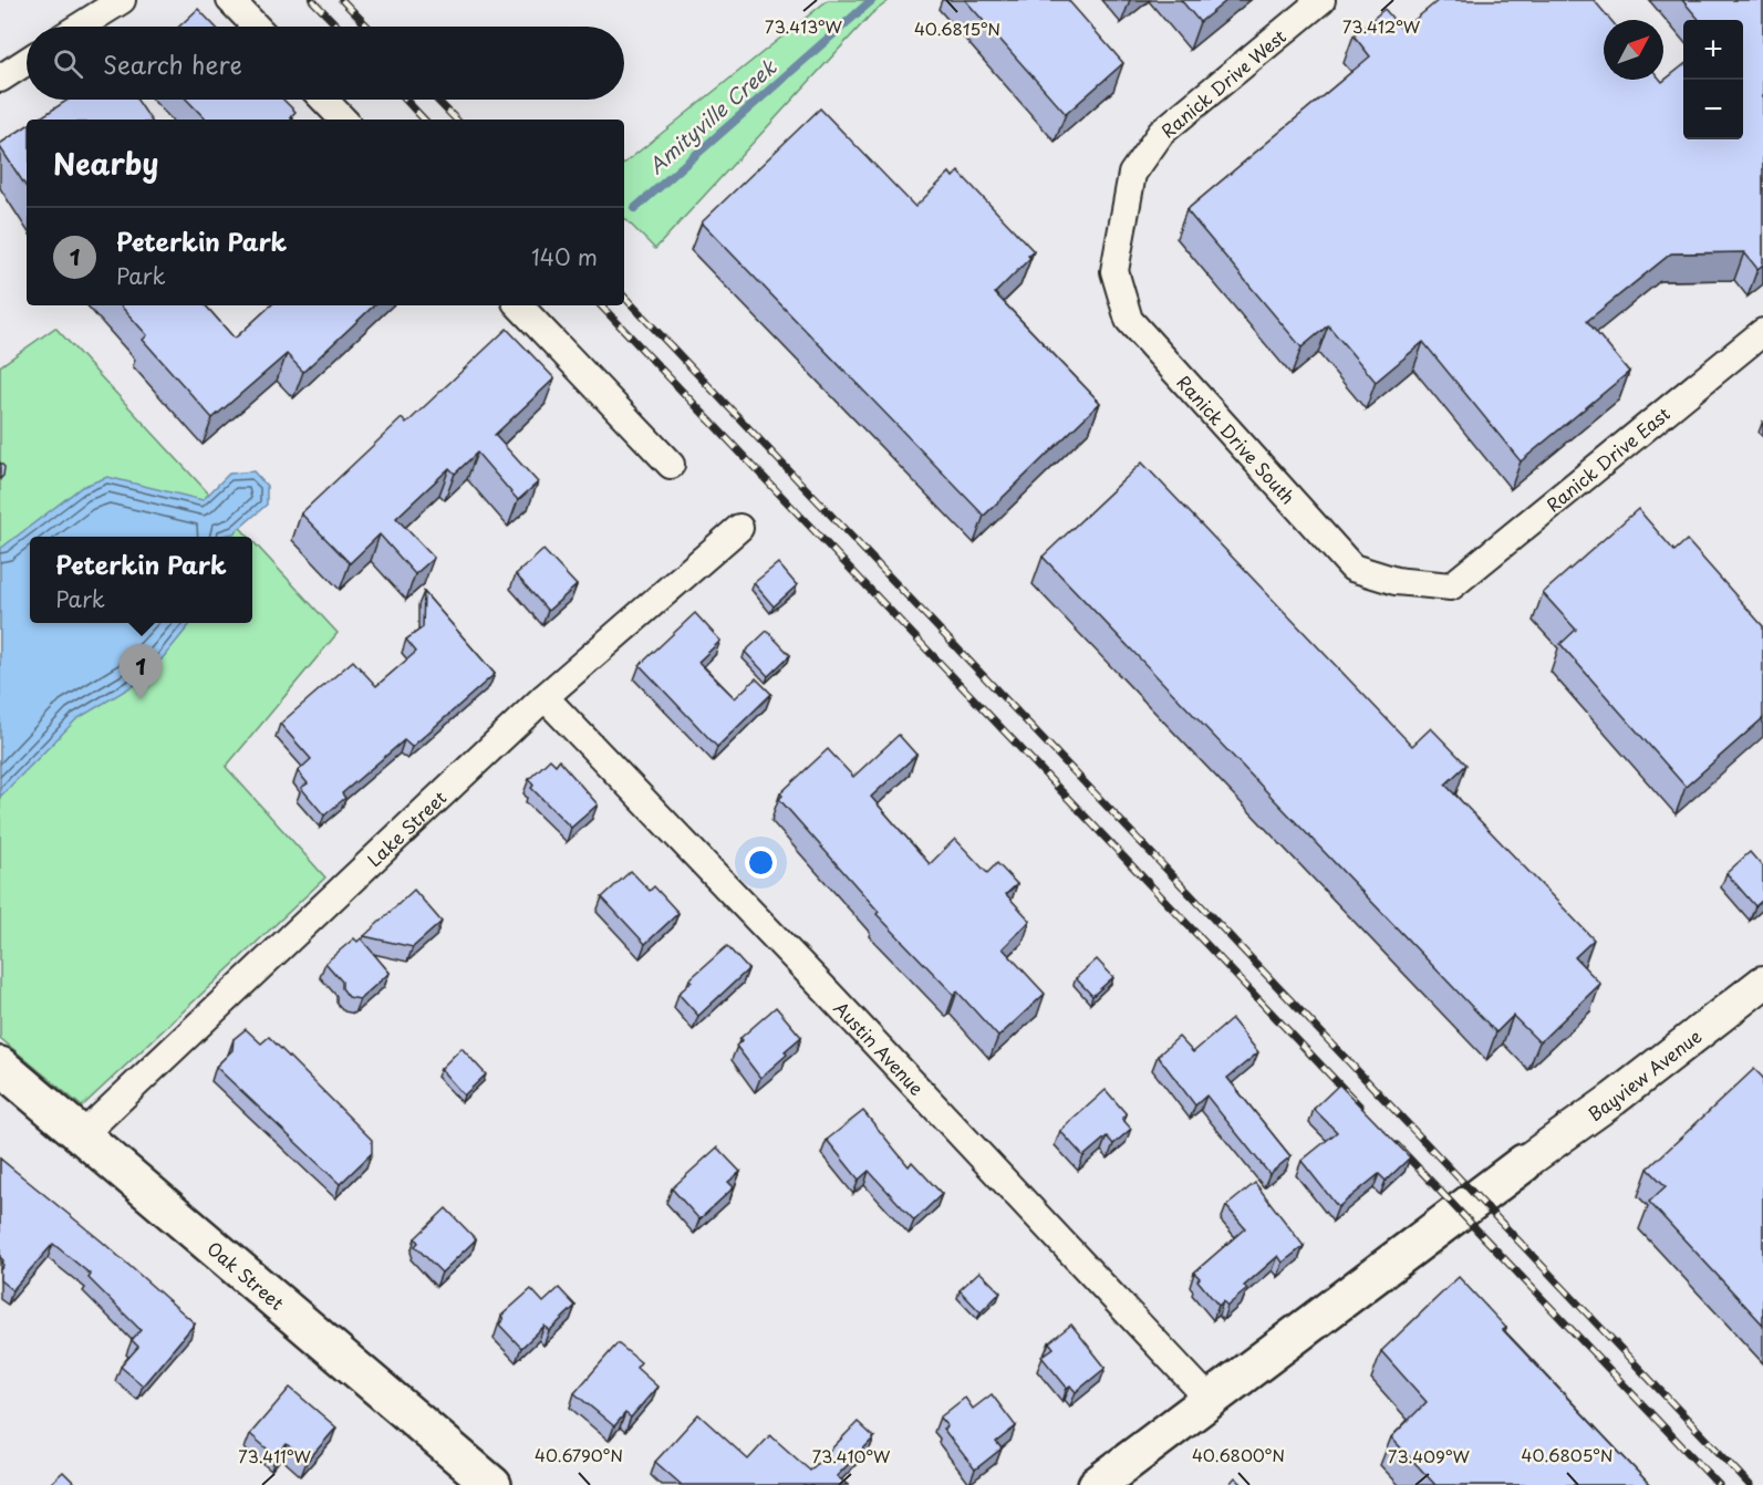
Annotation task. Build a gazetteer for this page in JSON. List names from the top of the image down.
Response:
{
  "streets": {
    "main road": ["Oak Street"],
    "street": [
      "Ranick Drive West",
      "Ranick Drive South",
      "Ranick Drive East",
      "Lake Street",
      "Austin Avenue",
      "Bayview Avenue"
    ]
  },
  "crossings": [
    ["Ranick Drive West", "Ranick Drive South"],
    ["Ranick Drive South", "Ranick Drive East"],
    ["Lake Street", "Austin Avenue"],
    ["Lake Street", "Oak Street"]
  ],
  "water": ["Amityville Creek"],
  "north": "top right",
  "page": {
    "map_buttons": ["+", "−"],
    "search": "Search here",
    "heading": "Nearby",
    "list": [
      {
        "mark": "1",
        "name": "Peterkin Park",
        "note": "Park",
        "value": "140 m"
      }
    ],
    "popup": ["Peterkin Park", "Park"],
    "pins": "1"
  },
  "coordinates": [
    "73.413°W",
    "73.412°W",
    "40.6815°N",
    "40.6790°N",
    "40.6800°N",
    "40.6805°N",
    "73.411°W",
    "73.410°W",
    "73.409°W"
  ]
}
